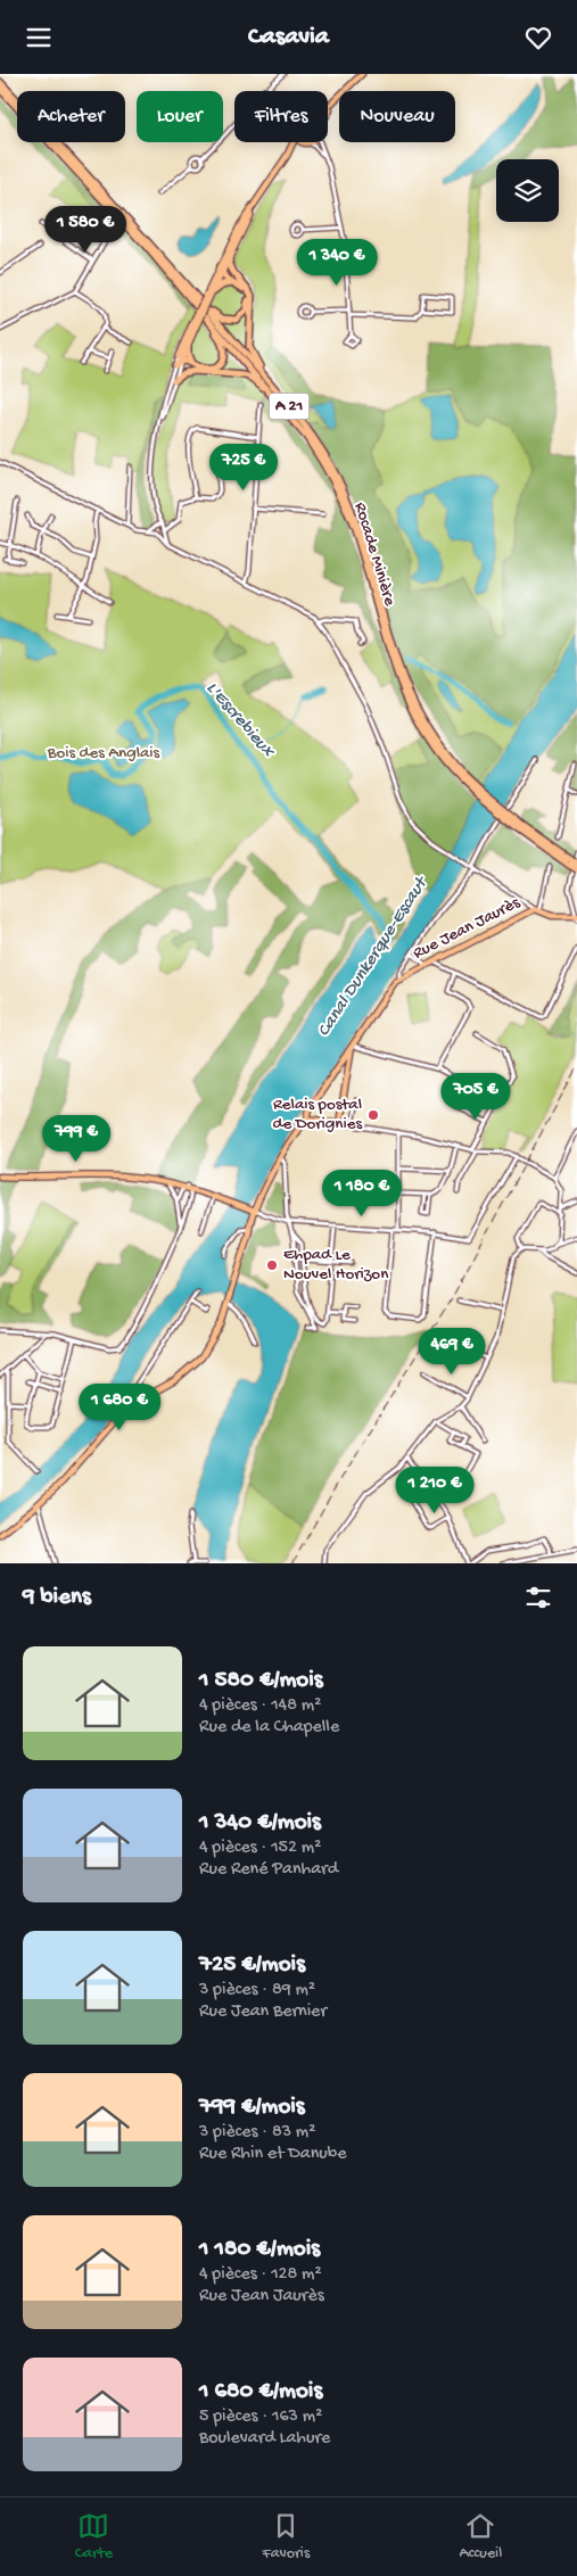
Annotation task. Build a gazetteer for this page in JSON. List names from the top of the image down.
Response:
{
  "streets": {
    "highway": ["A 21", "Rocade Minière"],
    "main road": ["Rue Jean Jaurès"]
  },
  "crossings": [
    ["A 21", "Rocade Minière"]
  ],
  "water": ["L'Escrebieux", "Canal Dunkerque-Escaut"],
  "parks": ["Bois des Anglais"],
  "places": ["Relais postal de Dorignies", "Ehpad Le Nouvel Horizon"],
  "page": {
    "header": "Casavia",
    "chip": [
      "Acheter",
      "Louer",
      "Filtres",
      "Nouveau"
    ],
    "price": [
      "1 580 €",
      "1 340 €",
      "725 €",
      "705 €",
      "799 €",
      "1 180 €",
      "469 €",
      "1 680 €",
      "1 210 €"
    ],
    "heading": "9 biens",
    "list": [
      {
        "name": "1 580 €/mois",
        "note": "4 pièces · 148 m² · Rue de la Chapelle"
      },
      {
        "name": "1 340 €/mois",
        "note": "4 pièces · 152 m² · Rue René Panhard"
      },
      {
        "name": "725 €/mois",
        "note": "3 pièces · 89 m² · Rue Jean Bernier"
      },
      {
        "name": "799 €/mois",
        "note": "3 pièces · 83 m² · Rue Rhin et Danube"
      },
      {
        "name": "1 180 €/mois",
        "note": "4 pièces · 128 m² · Rue Jean Jaurès"
      },
      {
        "name": "1 680 €/mois",
        "note": "5 pièces · 163 m² · Boulevard Lahure"
      }
    ],
    "tabs": ["Carte", "Favoris", "Accueil"]
  }
}
